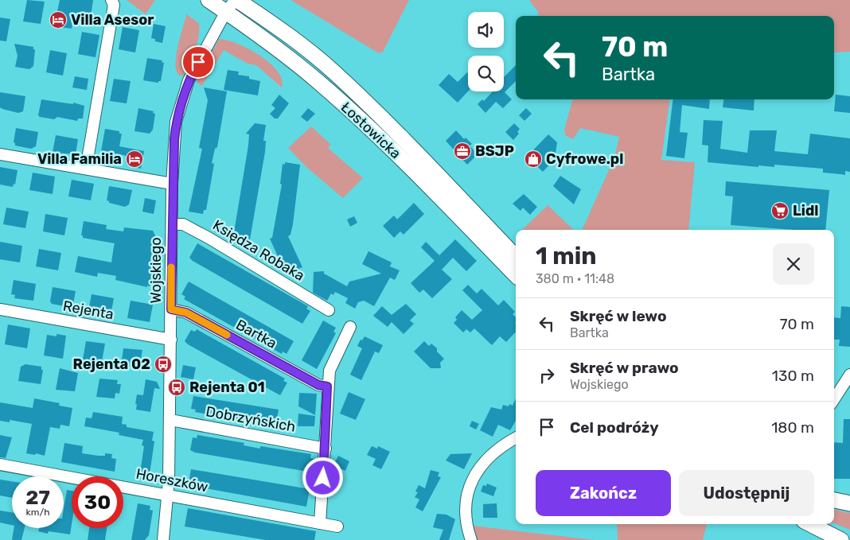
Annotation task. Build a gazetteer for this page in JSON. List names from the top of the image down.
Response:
{
  "streets": {
    "main road": ["Łostowicka"],
    "street": [
      "Księdza Robaka",
      "Wojskiego",
      "Rejenta",
      "Bartka",
      "Dobrzyńskich",
      "Horeszków"
    ]
  },
  "crossings": [
    ["Łostowicka", "Wojskiego"],
    ["Księdza Robaka", "Wojskiego"],
    ["Wojskiego", "Rejenta"],
    ["Wojskiego", "Bartka"],
    ["Wojskiego", "Dobrzyńskich"],
    ["Wojskiego", "Horeszków"]
  ],
  "places": {
    "hotel": ["Villa Asesor", "Villa Familia"],
    "office": ["BSJP"],
    "shop": ["Cyfrowe.pl"],
    "supermarket": ["Lidl"],
    "bus stop": ["Rejenta 02", "Rejenta 01"]
  },
  "page": {
    "turn": ["70 m", "Bartka"],
    "heading": ["1 min", "380 m · 11:48"],
    "list": [
      {
        "name": "Skręć w lewo",
        "note": "Bartka",
        "value": "70 m"
      },
      {
        "name": "Skręć w prawo",
        "note": "Wojskiego",
        "value": "130 m"
      },
      {
        "name": "Cel podróży",
        "value": "180 m"
      }
    ],
    "buttons": ["Zakończ", "Udostępnij"],
    "speed": "27 km/h",
    "limit": "30"
  }
}
